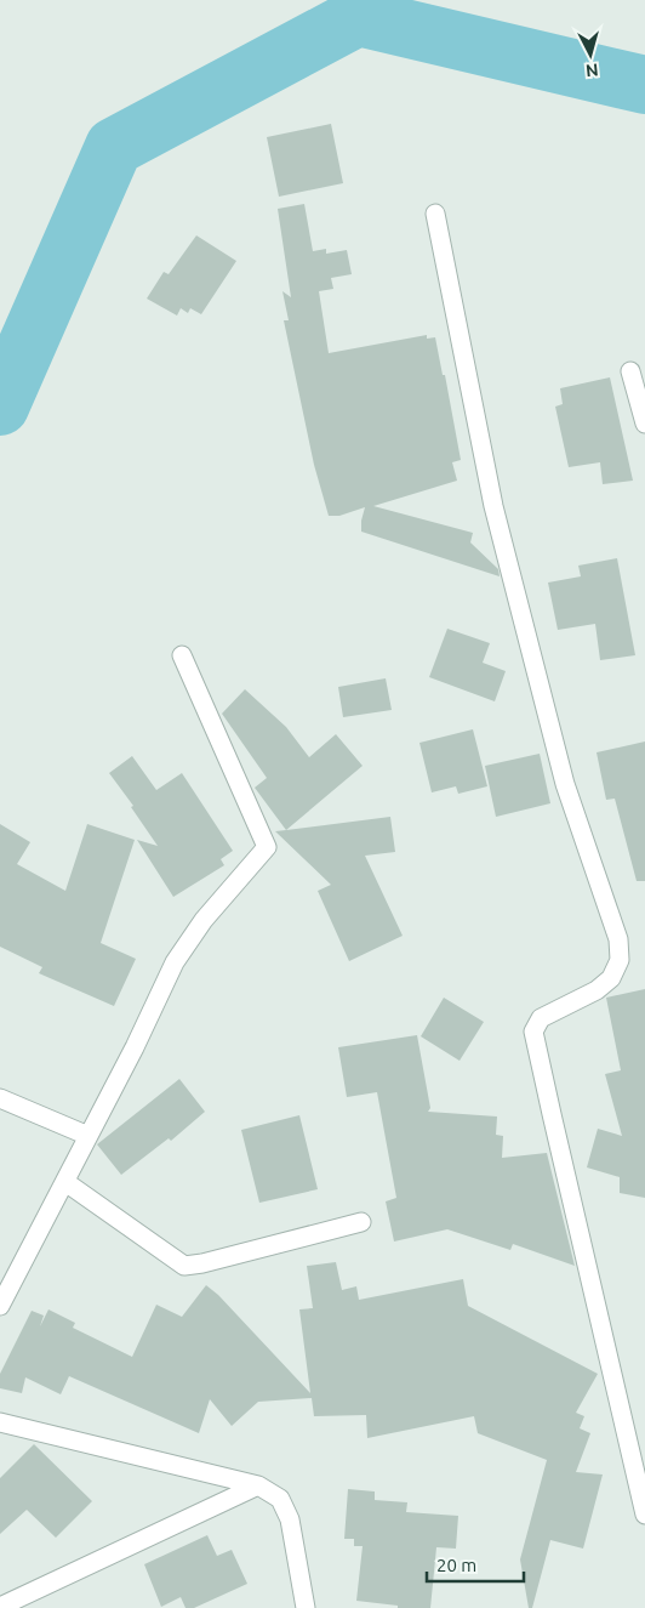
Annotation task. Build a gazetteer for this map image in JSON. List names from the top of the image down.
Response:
{
  "scale_bar": "20 m",
  "north": "bottom"
}
